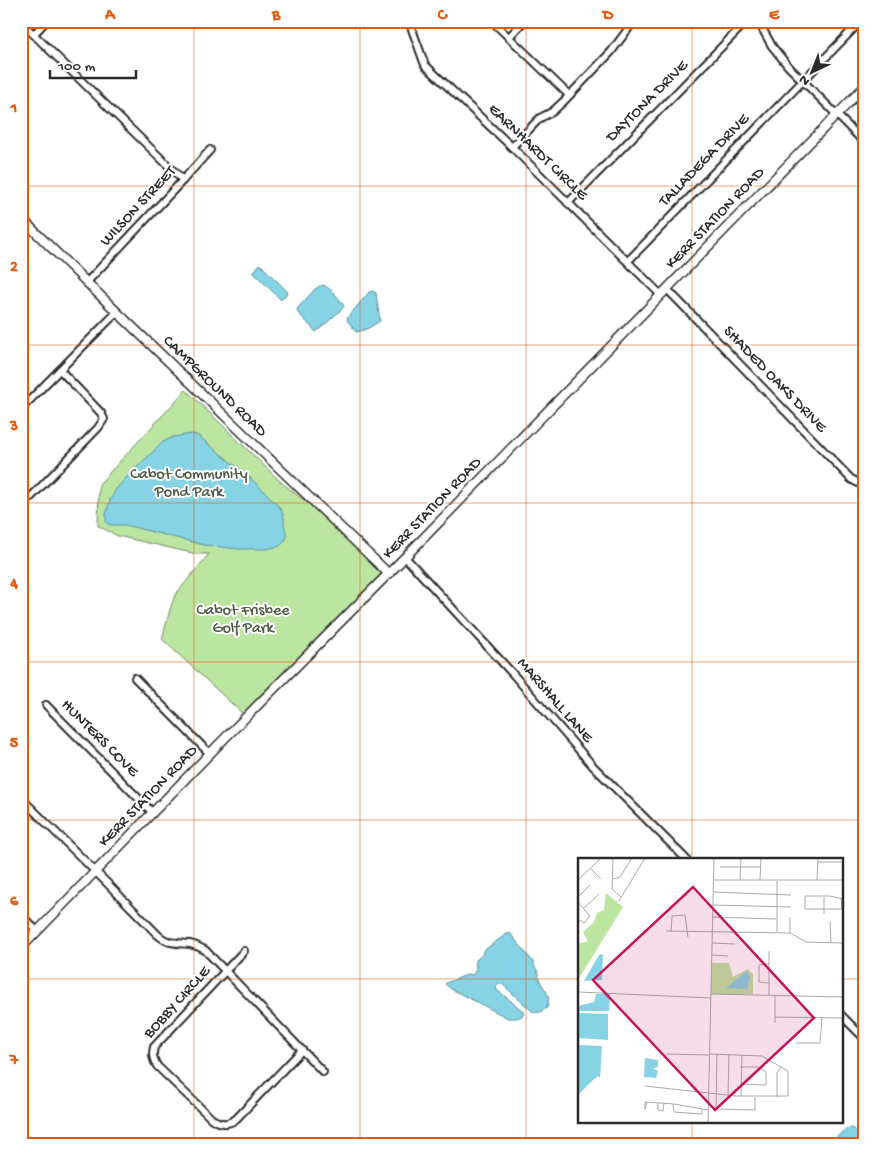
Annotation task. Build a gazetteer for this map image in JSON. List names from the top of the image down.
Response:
{
  "streets": {
    "street": [
      "DAYTONA DRIVE",
      "EARNHARDT CIRCLE",
      "TALLADEGA DRIVE",
      "WILSON STREET",
      "KERR STATION ROAD",
      "SHADED OAKS DRIVE",
      "CAMPGROUND ROAD",
      "MARSHALL LANE",
      "HUNTERS COVE",
      "BOBBY CIRCLE"
    ]
  },
  "crossings": [
    ["DAYTONA DRIVE", "EARNHARDT CIRCLE"],
    ["EARNHARDT CIRCLE", "TALLADEGA DRIVE"],
    ["EARNHARDT CIRCLE", "KERR STATION ROAD"],
    ["WILSON STREET", "CAMPGROUND ROAD"],
    ["KERR STATION ROAD", "SHADED OAKS DRIVE"],
    ["KERR STATION ROAD", "CAMPGROUND ROAD"],
    ["KERR STATION ROAD", "MARSHALL LANE"],
    ["KERR STATION ROAD", "HUNTERS COVE"]
  ],
  "parks": ["Cabot Community Pond Park", "Cabot Frisbee Golf Park"],
  "scale_bar": "100 m",
  "north": "bottom left",
  "grid": {
    "columns": [
      "A",
      "B",
      "C",
      "D",
      "E"
    ],
    "rows": [
      "1",
      "2",
      "3",
      "4",
      "5",
      "6",
      "7"
    ]
  }
}
